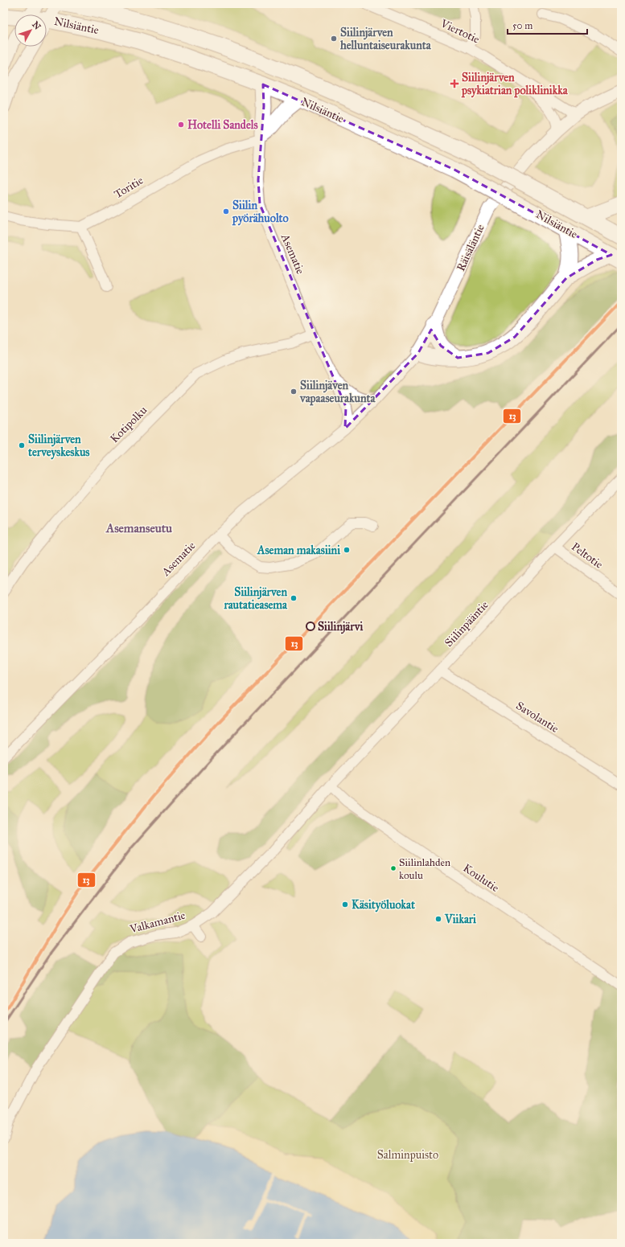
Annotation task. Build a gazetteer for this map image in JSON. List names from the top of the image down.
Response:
{
  "streets": {
    "main road": ["Nilsiäntie"],
    "street": [
      "Viertotie",
      "Toritie",
      "Räisäläntie",
      "Asematie",
      "Kotipolku",
      "Peltotie",
      "Siilinpääntie",
      "Savolantie",
      "Koulutie",
      "Valkamantie"
    ]
  },
  "crossings": [
    ["Viertotie", "Räisäläntie"],
    ["Toritie", "Asematie"],
    ["Räisäläntie", "Asematie"],
    ["Asematie", "Kotipolku"],
    ["Peltotie", "Siilinpääntie"],
    ["Siilinpääntie", "Savolantie"],
    ["Siilinpääntie", "Koulutie"],
    ["Siilinpääntie", "Valkamantie"],
    ["Koulutie", "Valkamantie"]
  ],
  "districts": ["Asemanseutu"],
  "parks": ["Salminpuisto"],
  "places": {
    "other": [
      "Siilinjärven helluntaiseurakunta",
      "Hotelli Sandels",
      "Siilin pyörähuolto",
      "Siilinjäven vapaaseurakunta",
      "Siilinjärven terveyskeskus",
      "Aseman makasiini",
      "Siilinjärven rautatieasema",
      "Siilinjärvi",
      "Siilinlahden koulu",
      "Käsityöluokat",
      "Viikari"
    ],
    "health": ["Siilinjärven psykiatrian poliklinikka"]
  },
  "lines": ["transit line 13"],
  "scale_bar": "50 m",
  "north": "top right"
}
